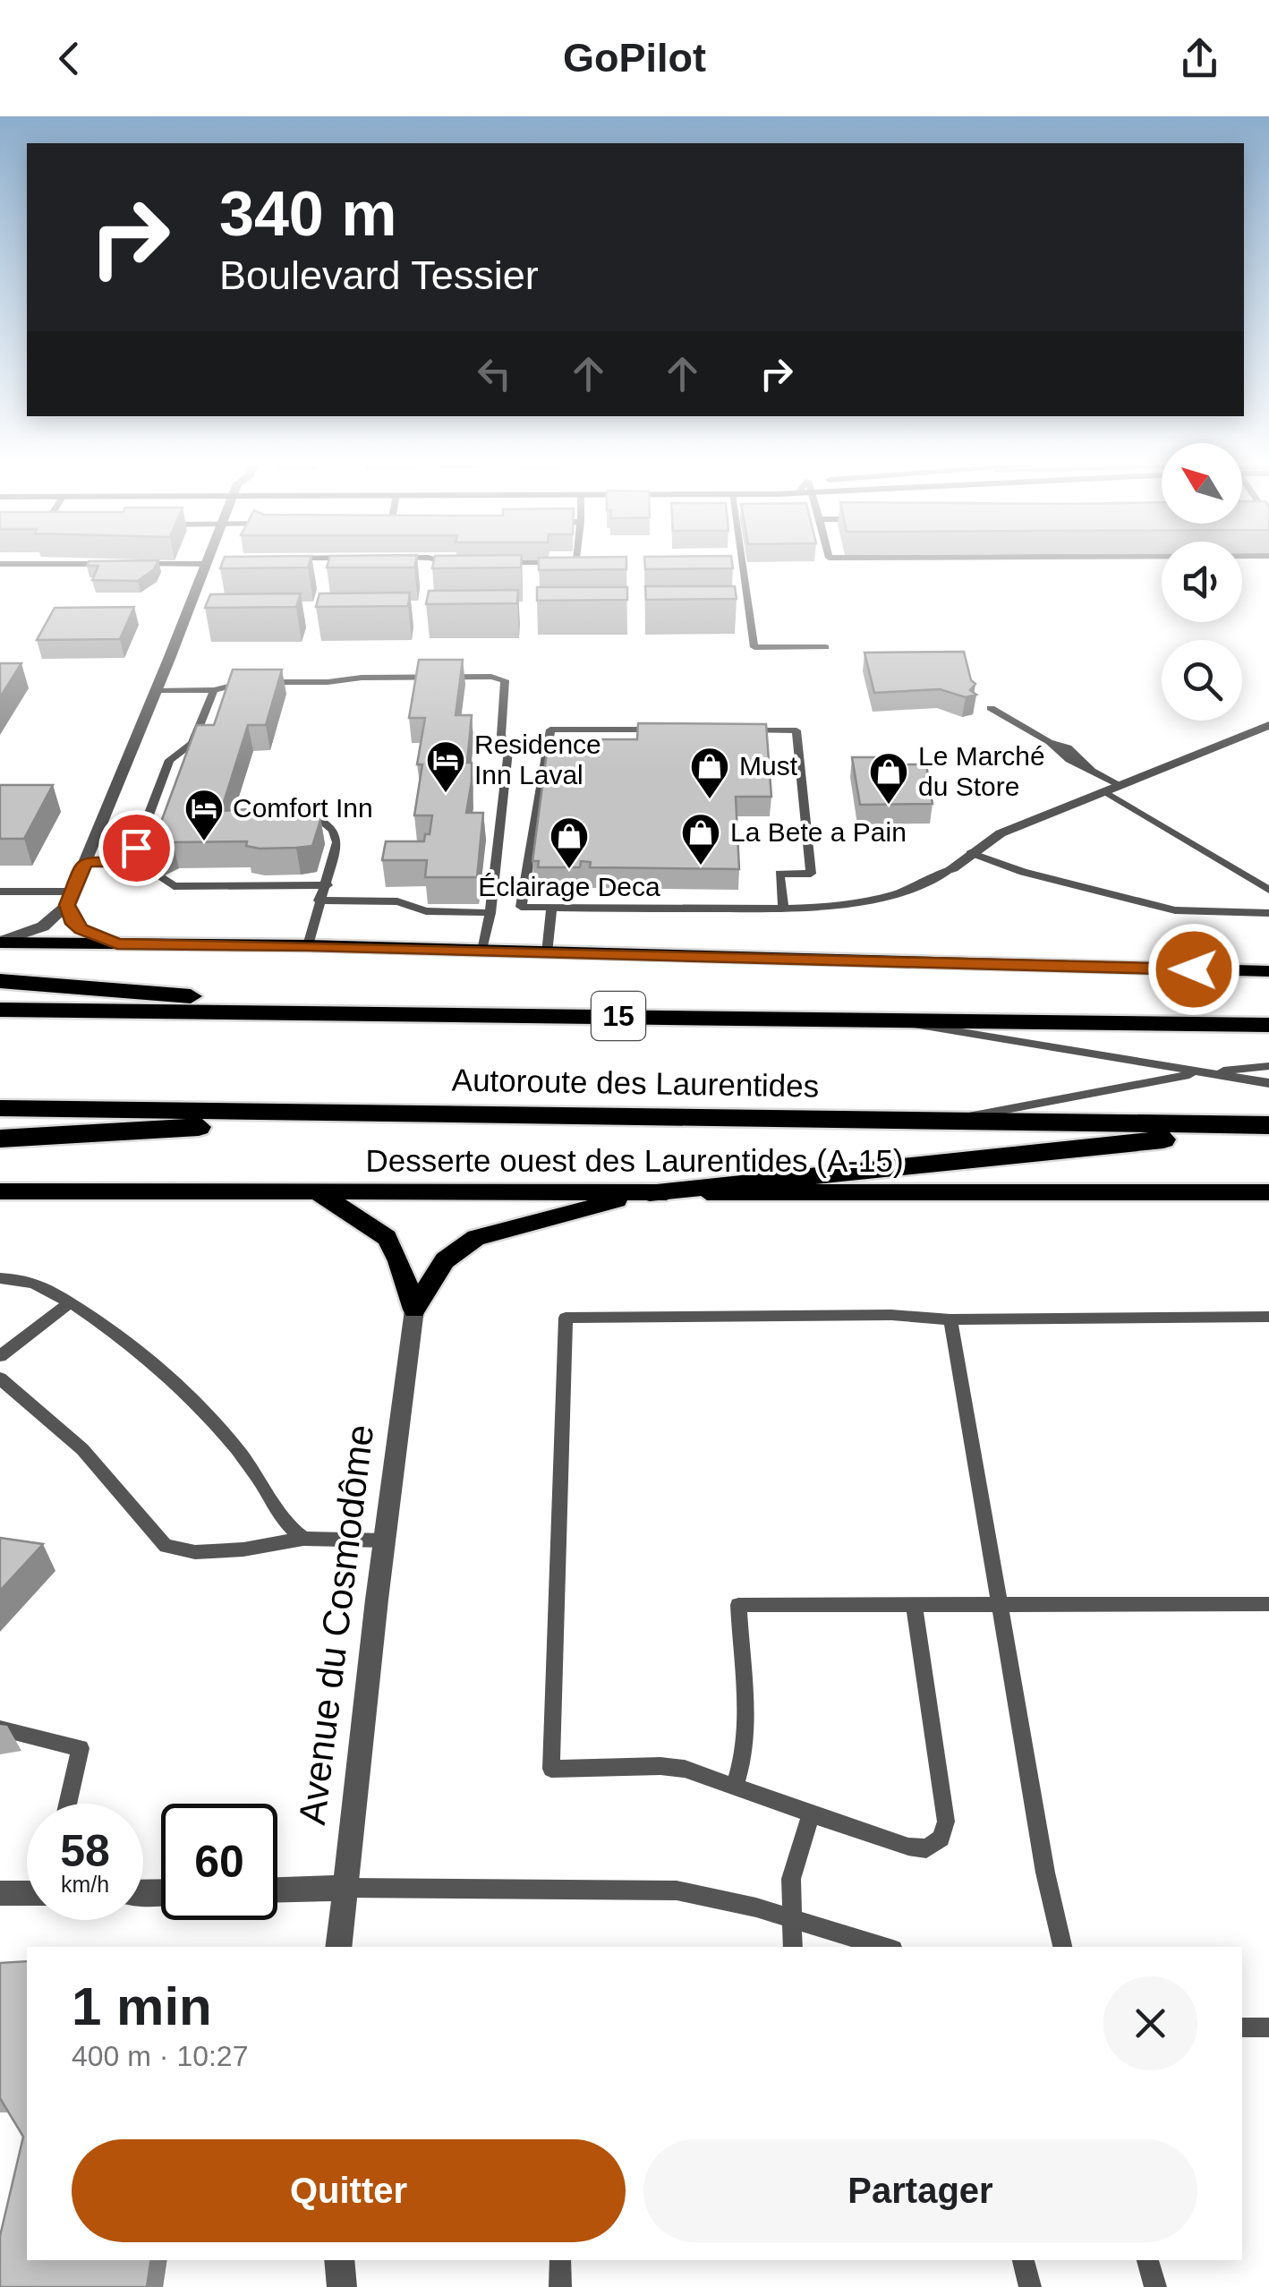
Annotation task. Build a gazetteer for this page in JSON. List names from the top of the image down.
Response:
{
  "streets": {
    "highway": ["15", "Autoroute des Laurentides"],
    "main road": ["Desserte ouest des Laurentides (A-15)"],
    "street": ["Avenue du Cosmodôme"]
  },
  "places": {
    "hotel": ["Residence Inn Laval", "Comfort Inn"],
    "shop": [
      "Must",
      "Le Marché du Store",
      "La Bete a Pain",
      "Éclairage Deca"
    ]
  },
  "north": "top left",
  "page": {
    "header": "GoPilot",
    "turn": ["340 m", "Boulevard Tessier"],
    "speed": "58 km/h",
    "limit": "60",
    "heading": ["1 min", "400 m · 10:27"],
    "buttons": ["Quitter", "Partager"]
  }
}
